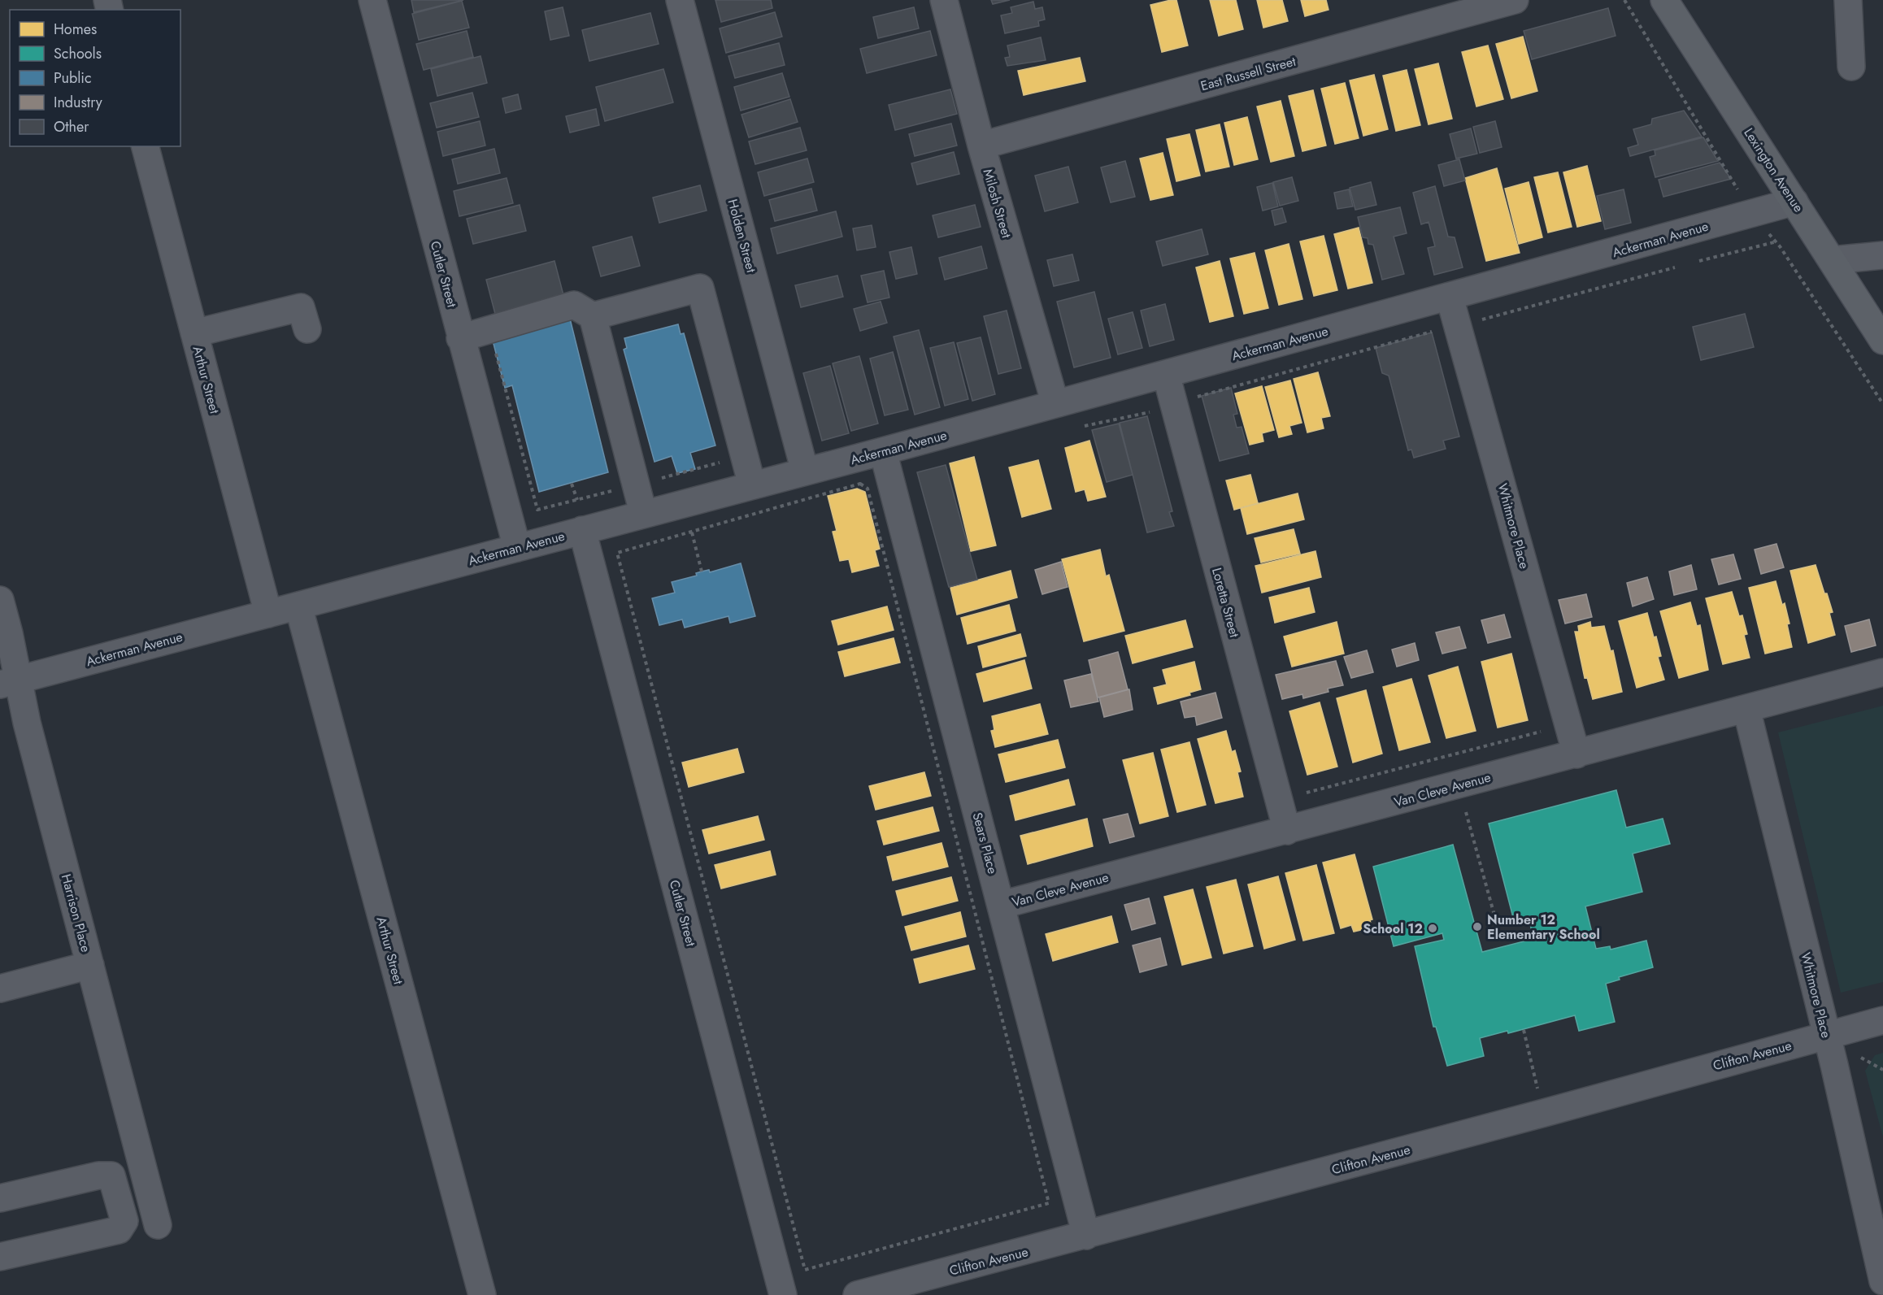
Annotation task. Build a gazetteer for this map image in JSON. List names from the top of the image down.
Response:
{
  "streets": {
    "main road": ["Lexington Avenue"],
    "street": [
      "East Russell Street",
      "Milosh Street",
      "Holden Street",
      "Ackerman Avenue",
      "Cutler Street",
      "Arthur Street",
      "Whitmore Place",
      "Loretta Street",
      "Van Cleve Avenue",
      "Sears Place",
      "Harrison Place",
      "Clifton Avenue"
    ]
  },
  "crossings": [
    ["East Russell Street", "Milosh Street"],
    ["Lexington Avenue", "Ackerman Avenue"],
    ["Milosh Street", "Ackerman Avenue"],
    ["Holden Street", "Ackerman Avenue"],
    ["Ackerman Avenue", "Cutler Street"],
    ["Ackerman Avenue", "Arthur Street"],
    ["Ackerman Avenue", "Whitmore Place"],
    ["Ackerman Avenue", "Loretta Street"],
    ["Ackerman Avenue", "Sears Place"],
    ["Ackerman Avenue", "Harrison Place"],
    ["Whitmore Place", "Van Cleve Avenue"],
    ["Whitmore Place", "Clifton Avenue"],
    ["Loretta Street", "Van Cleve Avenue"],
    ["Van Cleve Avenue", "Sears Place"],
    ["Sears Place", "Clifton Avenue"]
  ],
  "places": ["Number 12 Elementary School", "School 12"],
  "legend": [
    "Homes",
    "Schools",
    "Public",
    "Industry",
    "Other"
  ]
}
